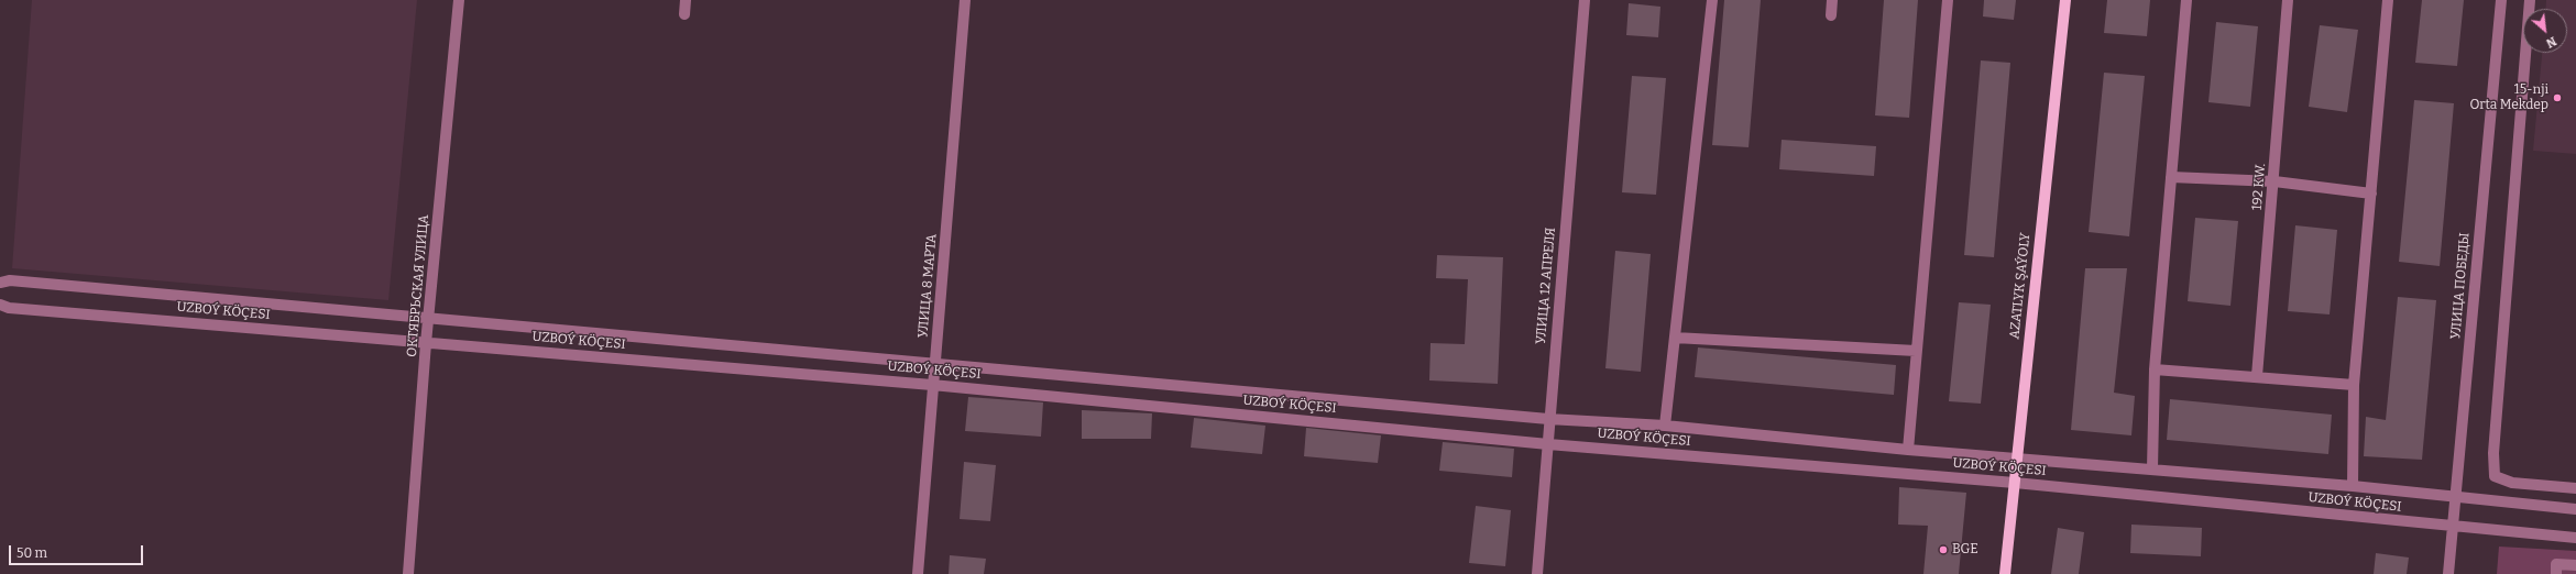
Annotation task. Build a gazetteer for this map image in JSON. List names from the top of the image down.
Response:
{
  "streets": {
    "main road": ["AZATLYK ŞAÝOLY"],
    "street": [
      "192 KW.",
      "ОКТЯБРЬСКАЯ УЛИЦА",
      "УЛИЦА 8 МАРТА",
      "УЛИЦА 12 АПРЕЛЯ",
      "УЛИЦА ПОБЕДЫ",
      "UZBOÝ KÖÇESI"
    ]
  },
  "crossings": [
    ["ОКТЯБРЬСКАЯ УЛИЦА", "UZBOÝ KÖÇESI"],
    ["УЛИЦА 8 МАРТА", "UZBOÝ KÖÇESI"],
    ["УЛИЦА 12 АПРЕЛЯ", "UZBOÝ KÖÇESI"],
    ["AZATLYK ŞAÝOLY", "UZBOÝ KÖÇESI"],
    ["УЛИЦА ПОБЕДЫ", "UZBOÝ KÖÇESI"]
  ],
  "places": ["15-nji Orta Mekdep", "BGE"],
  "scale_bar": "50 m",
  "north": "bottom right"
}
